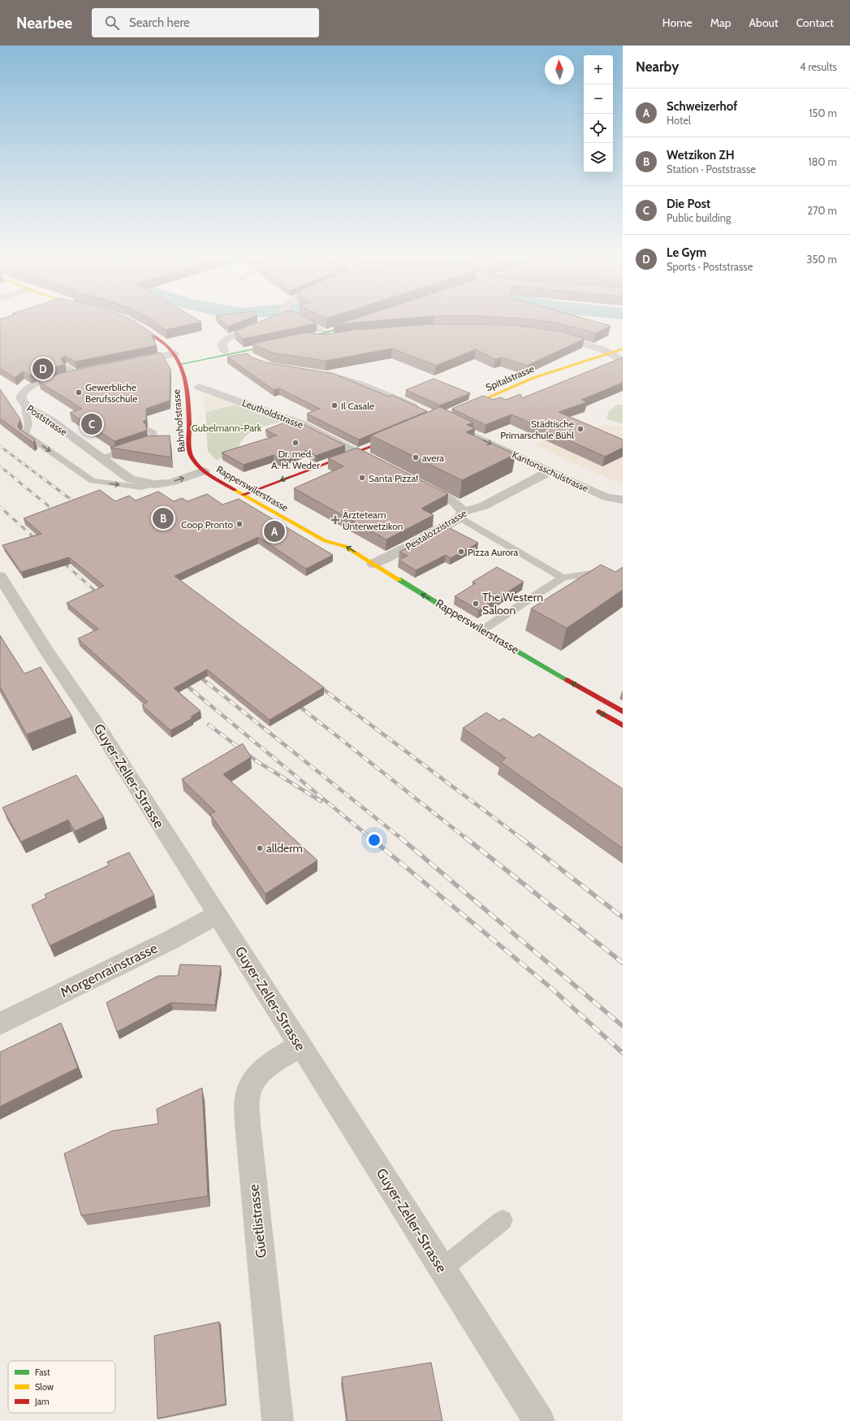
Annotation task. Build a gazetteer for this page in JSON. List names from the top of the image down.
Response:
{
  "streets": {
    "main road": ["Spitalstrasse", "Bahnhofstrasse", "Rapperswilerstrasse"],
    "street": [
      "Leutholdstrasse",
      "Poststrasse",
      "Kantonsschulstrasse",
      "Pestalozzistrasse",
      "Guyer-Zeller-Strasse",
      "Morgenrainstrasse",
      "Güetlistrasse"
    ]
  },
  "crossings": [
    ["Poststrasse", "Bahnhofstrasse"],
    ["Poststrasse", "Rapperswilerstrasse"],
    ["Bahnhofstrasse", "Rapperswilerstrasse"],
    ["Kantonsschulstrasse", "Pestalozzistrasse"],
    ["Rapperswilerstrasse", "Pestalozzistrasse"],
    ["Guyer-Zeller-Strasse", "Morgenrainstrasse"],
    ["Guyer-Zeller-Strasse", "Güetlistrasse"]
  ],
  "one_way": ["Rapperswilerstrasse"],
  "parks": ["Gubelmann-Park"],
  "places": {
    "other": [
      "Gewerbliche Berufsschule",
      "Il Casale",
      "Städtische Primarschule Bühl",
      "Dr. med. A. H. Weder",
      "avera",
      "Santa Pizza!",
      "Coop Pronto",
      "Pizza Aurora",
      "The Western Saloon",
      "allderm"
    ],
    "health": ["Ärzteteam Unterwetzikon"]
  },
  "legend": ["Fast", "Slow", "Jam"],
  "north": "top",
  "page": {
    "header": "Nearbee",
    "search": "Search here",
    "nav": [
      "Home",
      "Map",
      "About",
      "Contact"
    ],
    "heading": ["Nearby", "4 results"],
    "map_buttons": ["+", "−"],
    "list": [
      {
        "mark": "A",
        "name": "Schweizerhof",
        "note": "Hotel",
        "value": "150 m"
      },
      {
        "mark": "B",
        "name": "Wetzikon ZH",
        "note": "Station · Poststrasse",
        "value": "180 m"
      },
      {
        "mark": "C",
        "name": "Die Post",
        "note": "Public building",
        "value": "270 m"
      },
      {
        "mark": "D",
        "name": "Le Gym",
        "note": "Sports · Poststrasse",
        "value": "350 m"
      }
    ],
    "pins": [
      "D",
      "C",
      "B",
      "A"
    ]
  }
}
